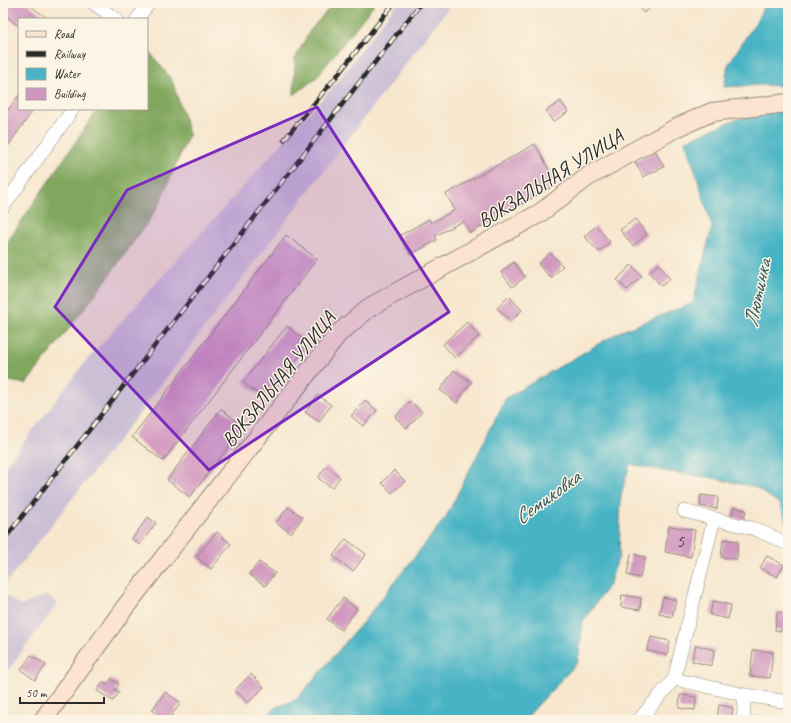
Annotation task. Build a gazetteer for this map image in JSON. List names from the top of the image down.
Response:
{
  "streets": {
    "main road": ["ВОКЗАЛЬНАЯ УЛИЦА"]
  },
  "water": ["Лютинка", "Семиковка"],
  "house_numbers": ["5"],
  "legend": [
    "Road",
    "Railway",
    "Water",
    "Building"
  ],
  "scale_bar": "50 m"
}
